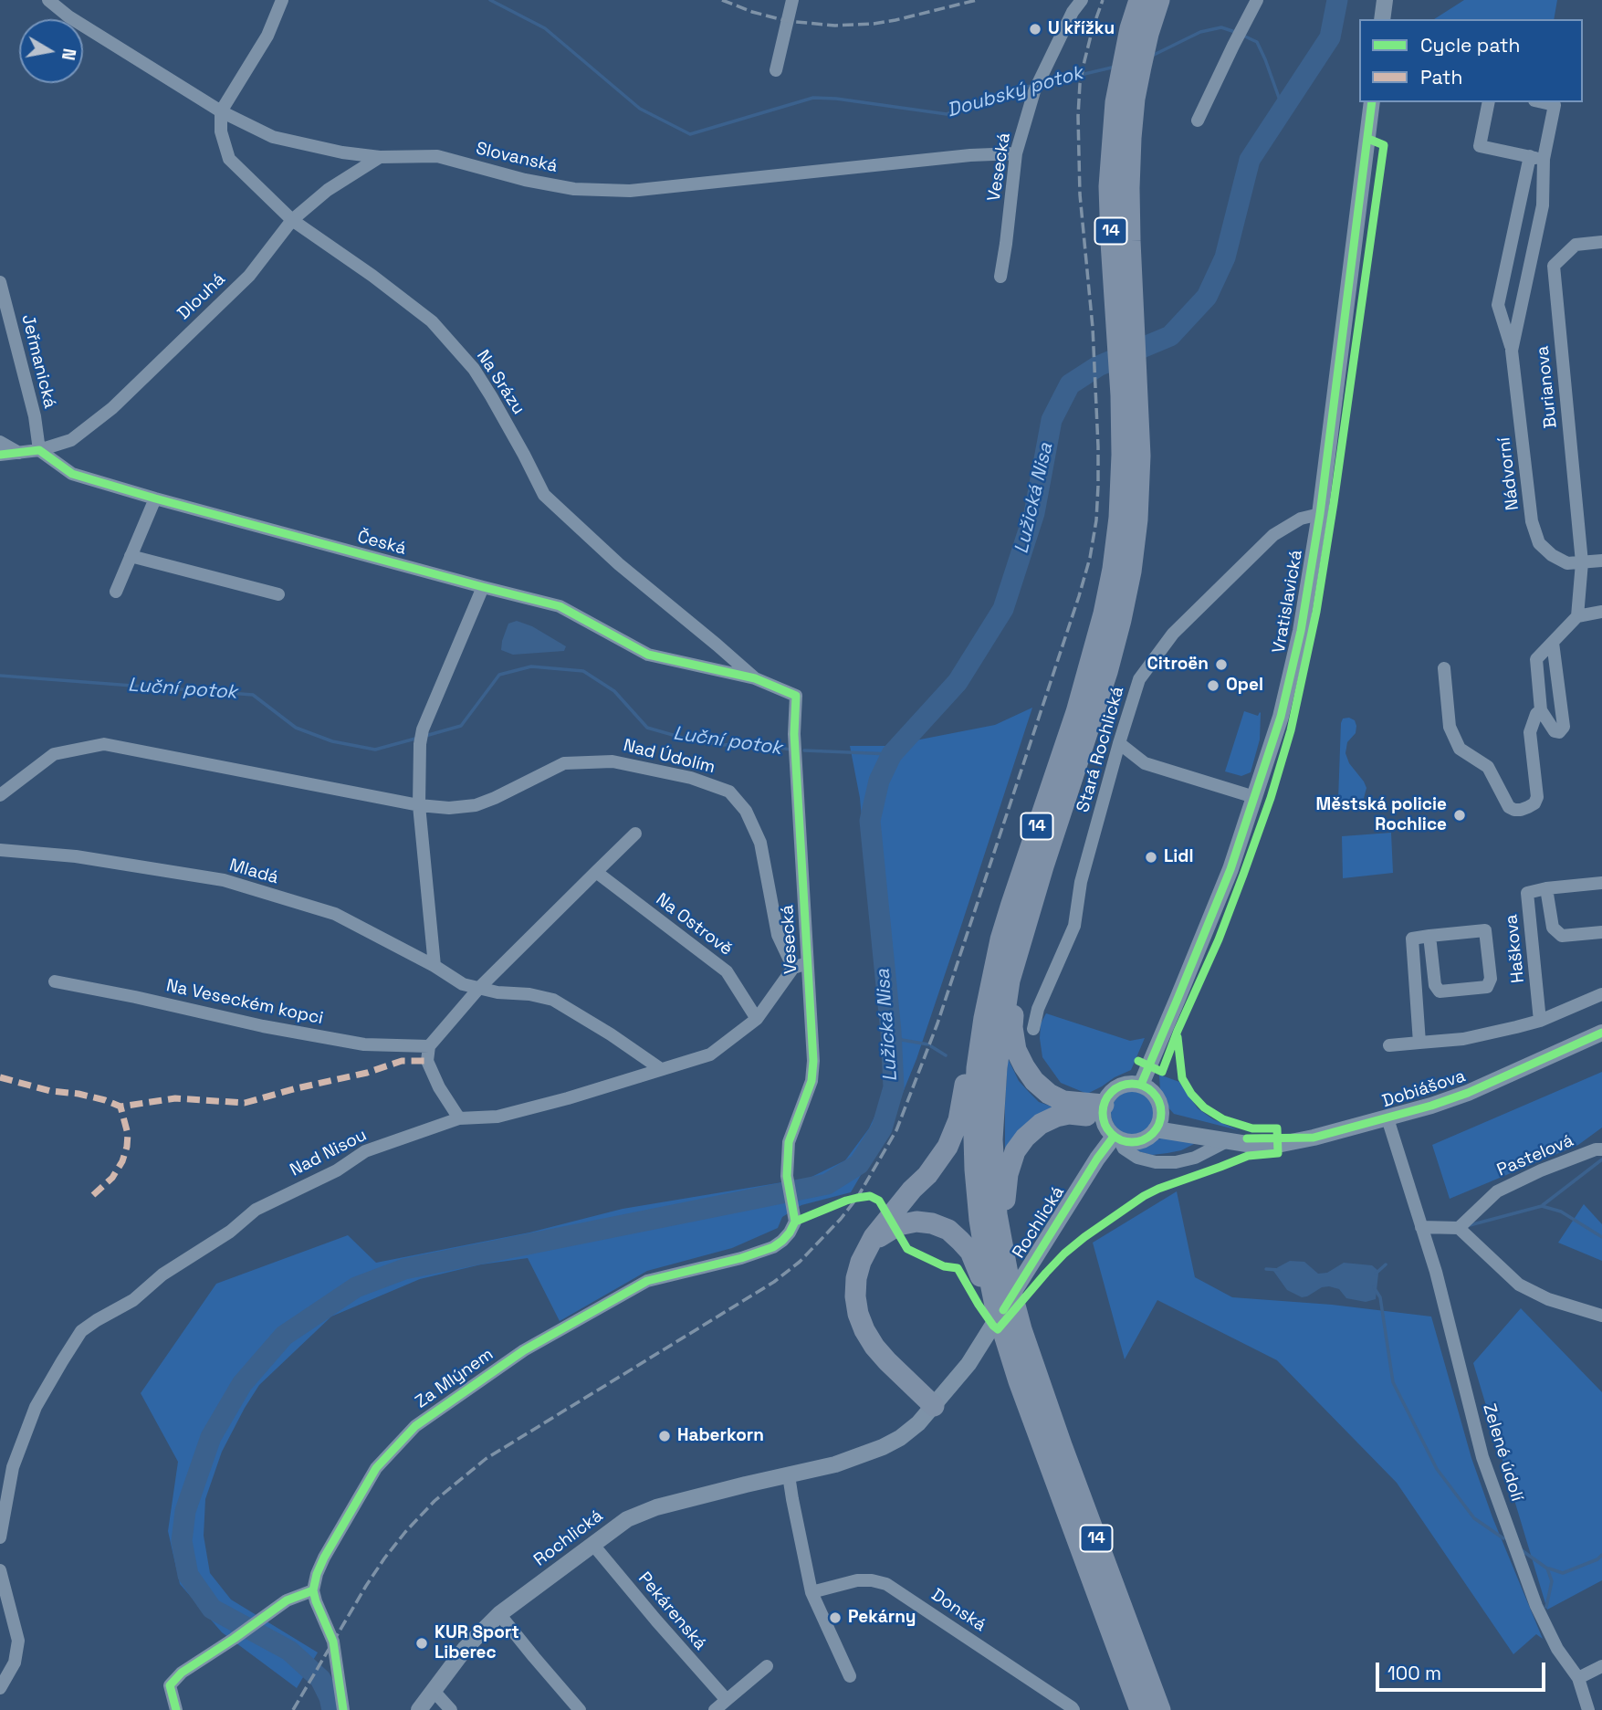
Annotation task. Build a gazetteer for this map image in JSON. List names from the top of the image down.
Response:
{
  "streets": {
    "highway": ["14"],
    "street": [
      "Slovanská",
      "Vesecká",
      "Dlouhá",
      "Jeřmanická",
      "Na Srázu",
      "Burianova",
      "Nádvorní",
      "Česká",
      "Vratislavická",
      "Stará Rochlická",
      "Nad Údolím",
      "Mladá",
      "Na Ostrově",
      "Haškova",
      "Na Veseckém kopci",
      "Dobiášova",
      "Nad Nisou",
      "Pastelová",
      "Rochlická",
      "Za Mlýnem",
      "Zelené údolí",
      "Donská",
      "Pekárenská"
    ]
  },
  "crossings": [
    ["Slovanská", "Vesecká"],
    ["Slovanská", "Dlouhá"],
    ["Slovanská", "Na Srázu"],
    ["Vesecká", "Na Srázu"],
    ["Vesecká", "Česká"],
    ["Vesecká", "Za Mlýnem"],
    ["Dlouhá", "Jeřmanická"],
    ["Dlouhá", "Na Srázu"],
    ["Dlouhá", "Česká"],
    ["Jeřmanická", "Česká"],
    ["Na Srázu", "Česká"],
    ["Burianova", "Nádvorní"],
    ["Vratislavická", "Stará Rochlická"],
    ["Vratislavická", "Dobiášova"],
    ["Vratislavická", "Rochlická"],
    ["Nad Údolím", "Nad Nisou"],
    ["Na Ostrově", "Nad Nisou"],
    ["Dobiášova", "Rochlická"],
    ["Dobiášova", "Zelené údolí"],
    ["Rochlická", "Pekárenská"]
  ],
  "water": ["Doubský potok", "Lužická Nisa", "Luční potok"],
  "places": [
    "U křížku",
    "Citroën",
    "Opel",
    "Městská policie Rochlice",
    "Lidl",
    "Haberkorn",
    "Pekárny",
    "KUR Sport Liberec"
  ],
  "legend": ["Cycle path", "Path"],
  "scale_bar": "100 m",
  "north": "right"
}
